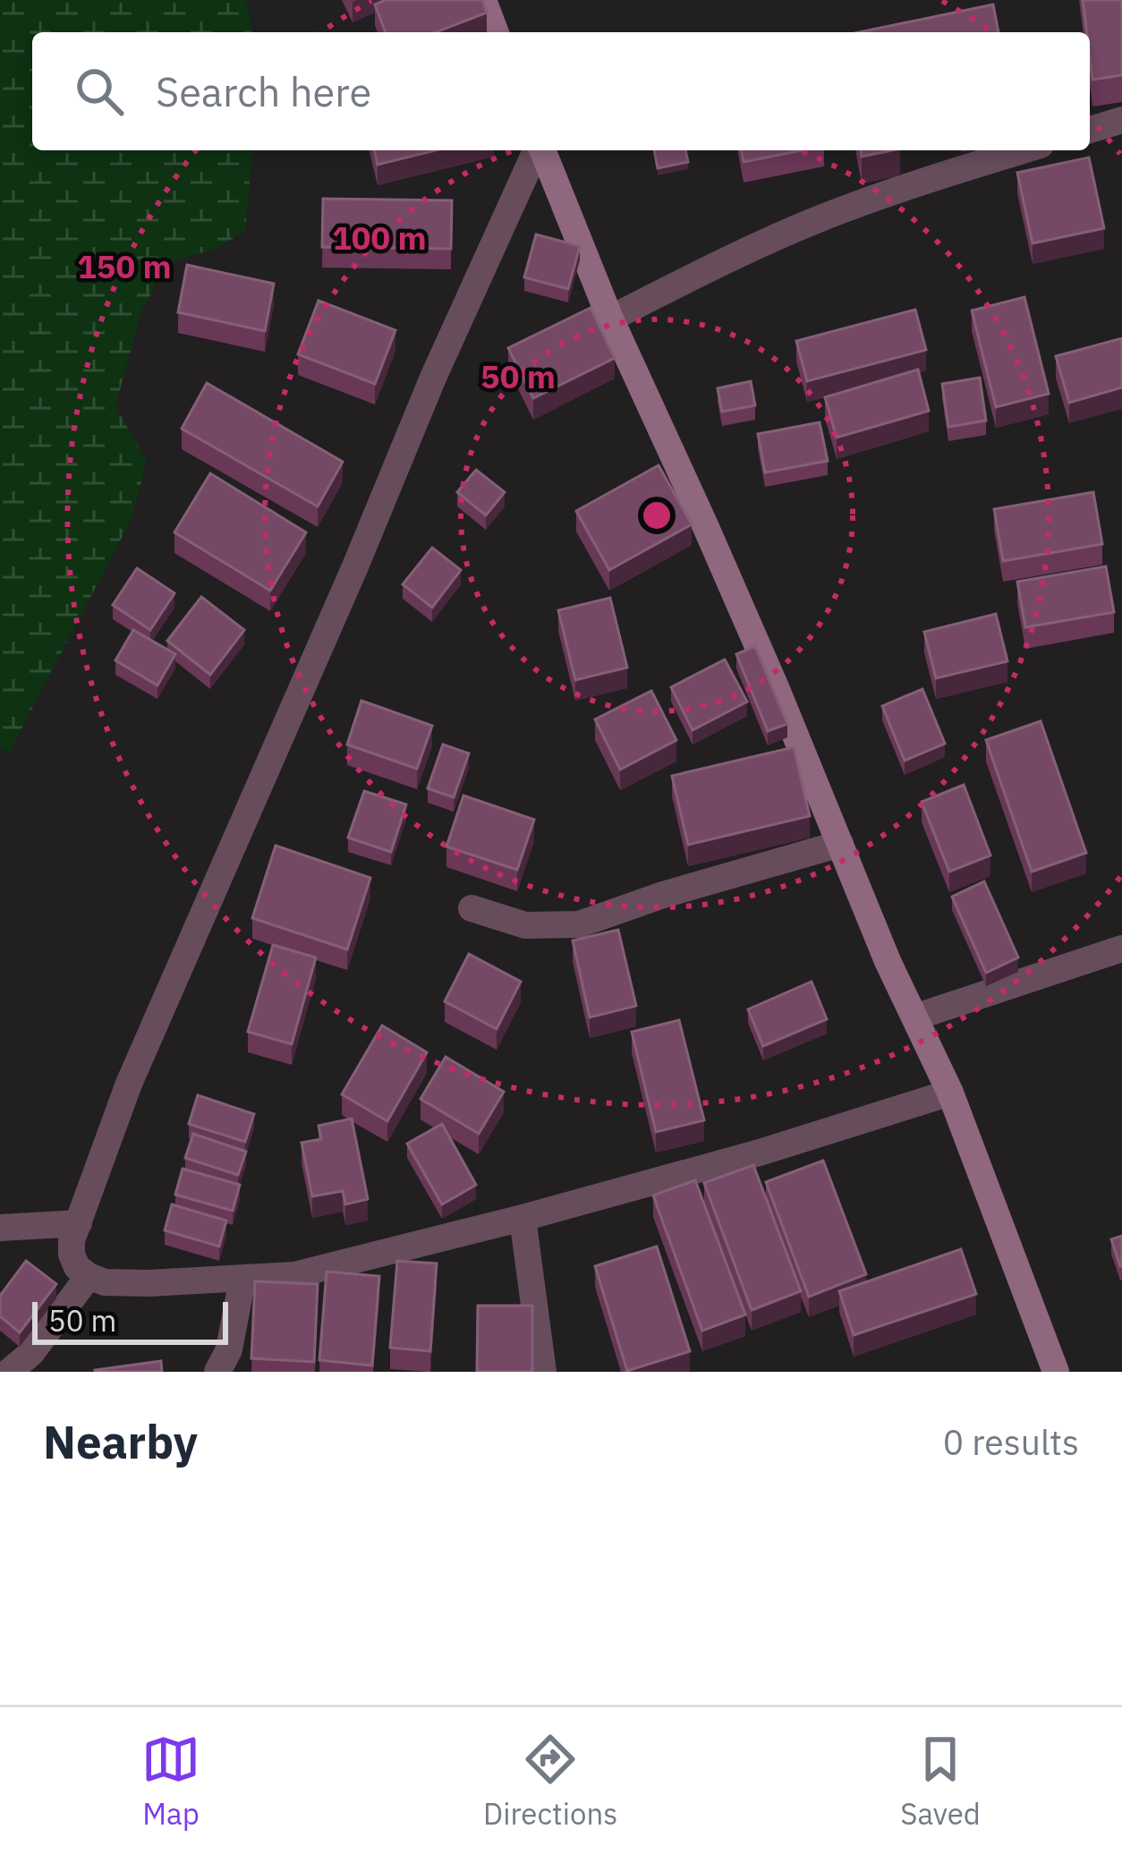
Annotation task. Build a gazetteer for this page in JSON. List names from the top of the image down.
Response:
{
  "scale_bar": "50 m",
  "page": {
    "search": "Search here",
    "scale": "50 m",
    "heading": ["Nearby", "0 results"],
    "nav": ["Map", "Directions", "Saved"]
  },
  "rings": ["100 m", "150 m", "50 m"]
}
